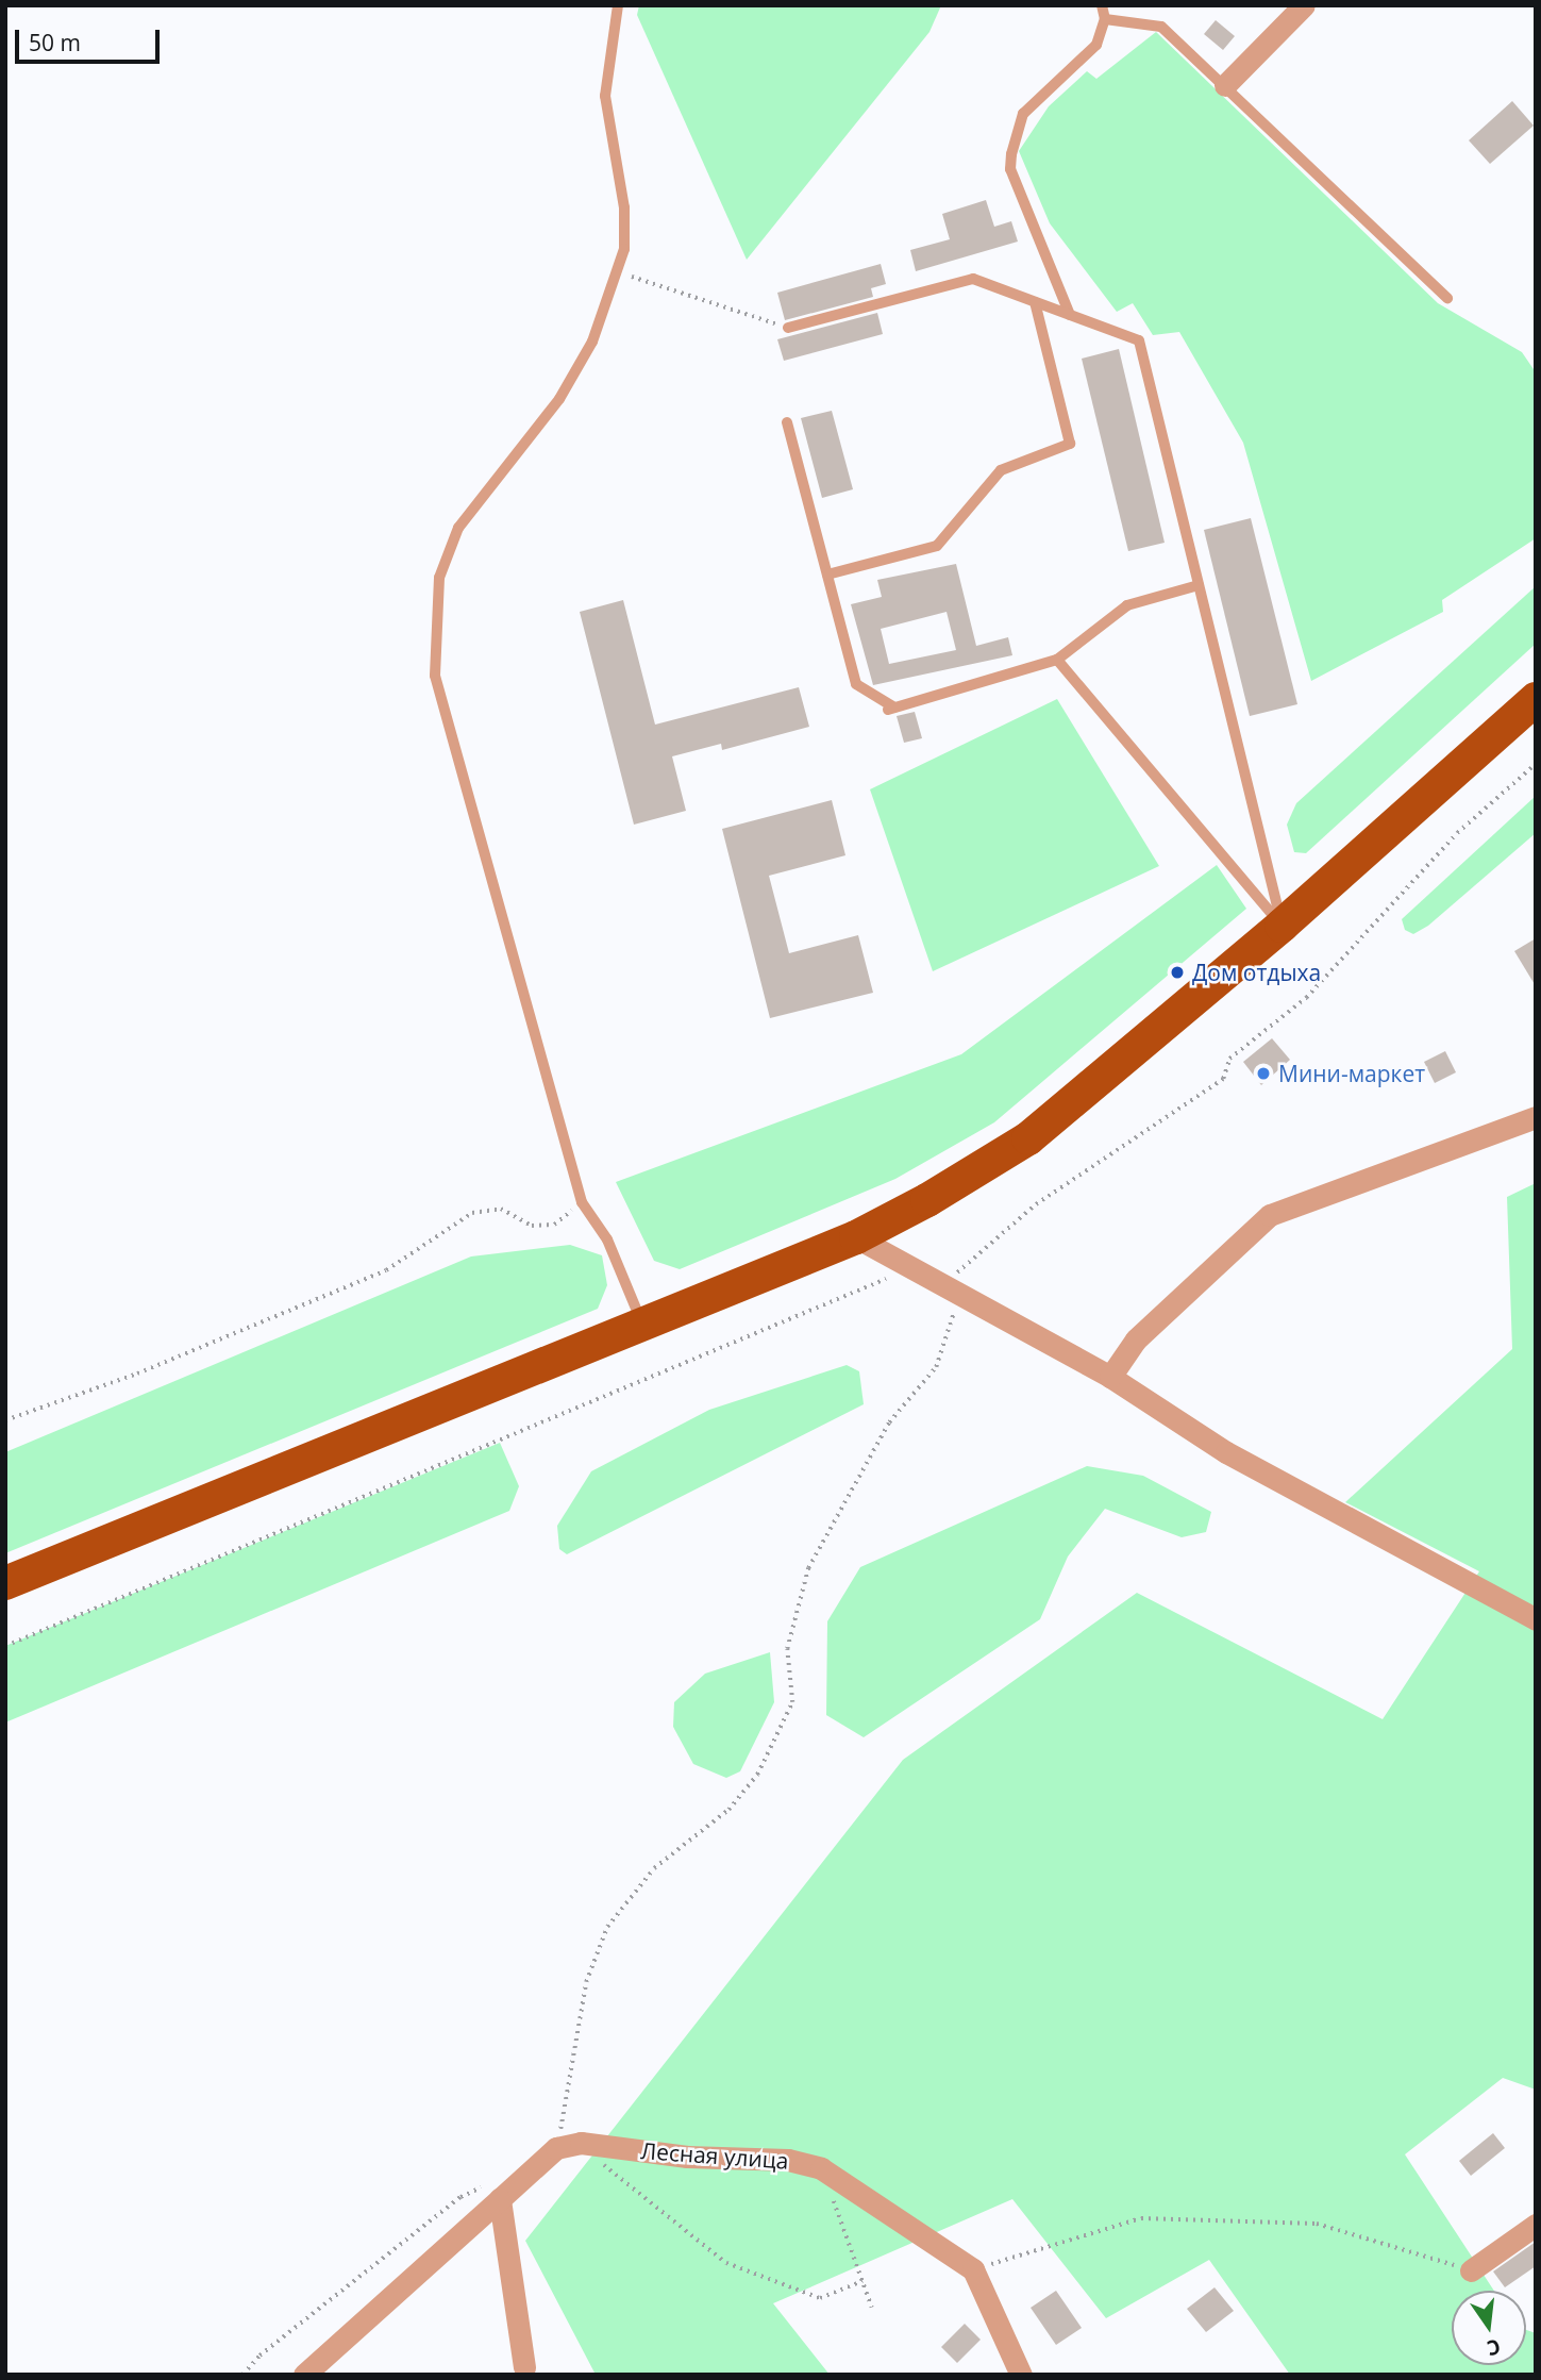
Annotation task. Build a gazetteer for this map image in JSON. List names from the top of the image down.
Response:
{
  "streets": {
    "street": ["Лесная улица"]
  },
  "places": ["Дом отдыха", "Мини-маркет"],
  "scale_bar": "50 m",
  "north": "bottom"
}
